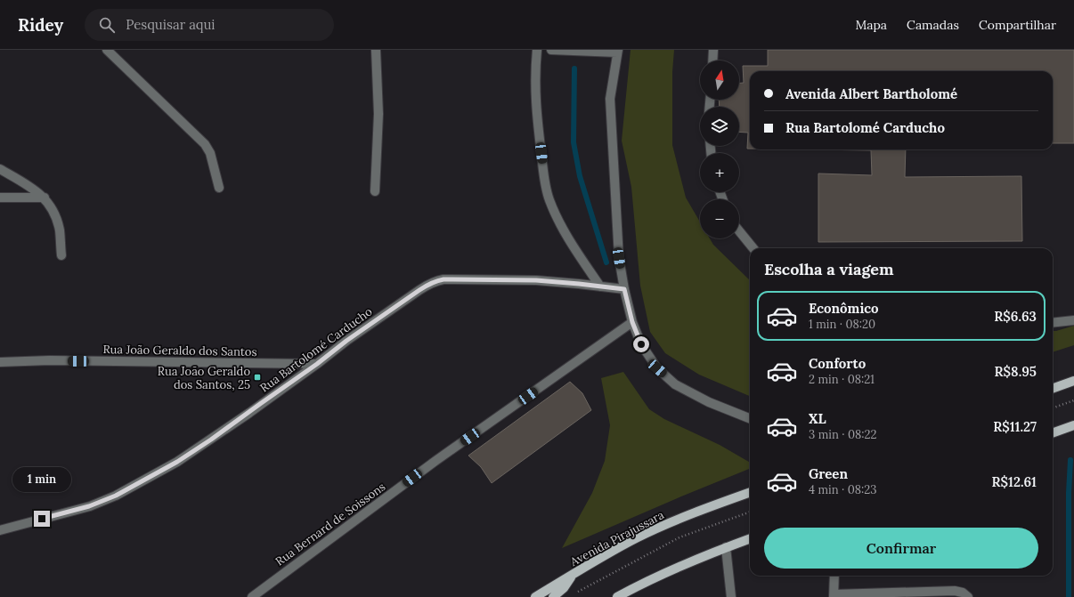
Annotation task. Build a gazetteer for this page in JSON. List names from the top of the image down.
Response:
{
  "streets": {
    "main road": ["Avenida Pirajussara"],
    "street": ["Rua Bartolomé Carducho", "Rua João Geraldo dos Santos", "Rua Bernard de Soissons"]
  },
  "crossings": [
    ["Rua Bartolomé Carducho", "Rua João Geraldo dos Santos"]
  ],
  "places": {
    "transit": ["Rua João Geraldo dos Santos, 25"]
  },
  "north": "top",
  "page": {
    "header": "Ridey",
    "search": "Pesquisar aqui",
    "nav": ["Mapa", "Camadas", "Compartilhar"],
    "map_buttons": ["+", "−"],
    "banner": ["Avenida Albert Bartholomé", "Rua Bartolomé Carducho"],
    "heading": "Escolha a viagem",
    "list": [
      {
        "name": "Econômico",
        "note": "1 min · 08:20",
        "value": "R$6.63"
      },
      {
        "name": "Conforto",
        "note": "2 min · 08:21",
        "value": "R$8.95"
      },
      {
        "name": "XL",
        "note": "3 min · 08:22",
        "value": "R$11.27"
      },
      {
        "name": "Green",
        "note": "4 min · 08:23",
        "value": "R$12.61"
      }
    ],
    "bubble": "1 min",
    "buttons": "Confirmar"
  }
}
